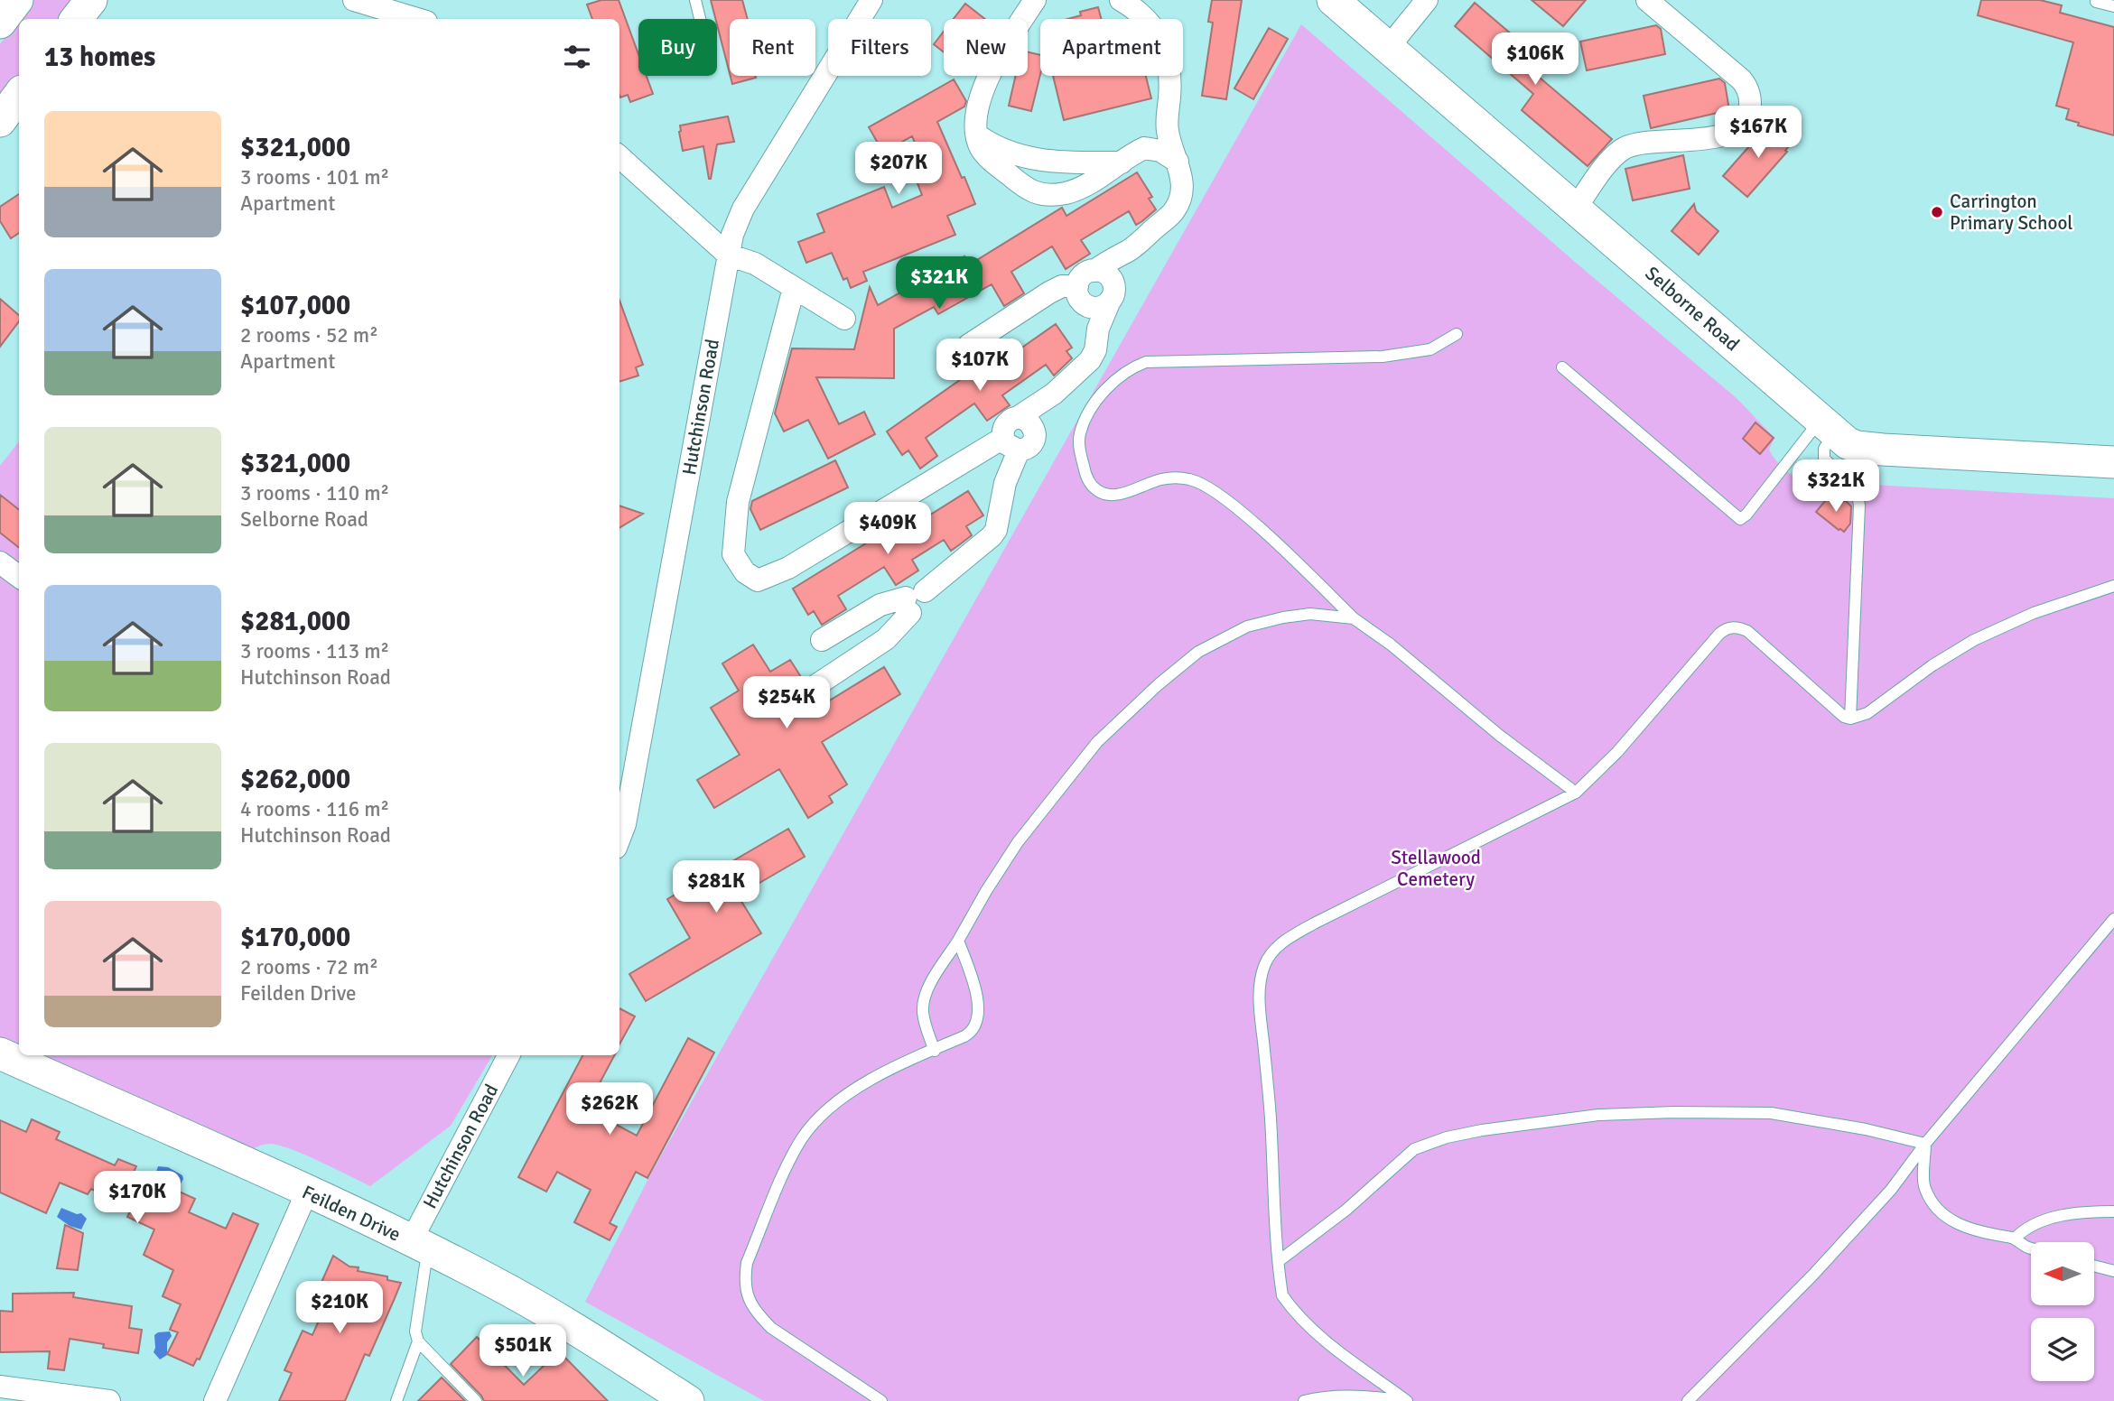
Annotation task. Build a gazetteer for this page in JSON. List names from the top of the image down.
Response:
{
  "streets": {
    "street": ["Selborne Road", "Hutchinson Road", "Feilden Drive"]
  },
  "crossings": [
    ["Hutchinson Road", "Feilden Drive"]
  ],
  "parks": ["Stellawood Cemetery"],
  "places": ["Carrington Primary School"],
  "north": "left",
  "page": {
    "chip": [
      "Buy",
      "Rent",
      "Filters",
      "New",
      "Apartment"
    ],
    "heading": "13 homes",
    "price": [
      "$106K",
      "$167K",
      "$207K",
      "$321K",
      "$107K",
      "$321K",
      "$409K",
      "$254K",
      "$281K",
      "$262K",
      "$170K",
      "$210K",
      "$501K"
    ],
    "list": [
      {
        "name": "$321,000",
        "note": "3 rooms · 101 m² · Apartment"
      },
      {
        "name": "$107,000",
        "note": "2 rooms · 52 m² · Apartment"
      },
      {
        "name": "$321,000",
        "note": "3 rooms · 110 m² · Selborne Road"
      },
      {
        "name": "$281,000",
        "note": "3 rooms · 113 m² · Hutchinson Road"
      },
      {
        "name": "$262,000",
        "note": "4 rooms · 116 m² · Hutchinson Road"
      },
      {
        "name": "$170,000",
        "note": "2 rooms · 72 m² · Feilden Drive"
      }
    ]
  }
}
